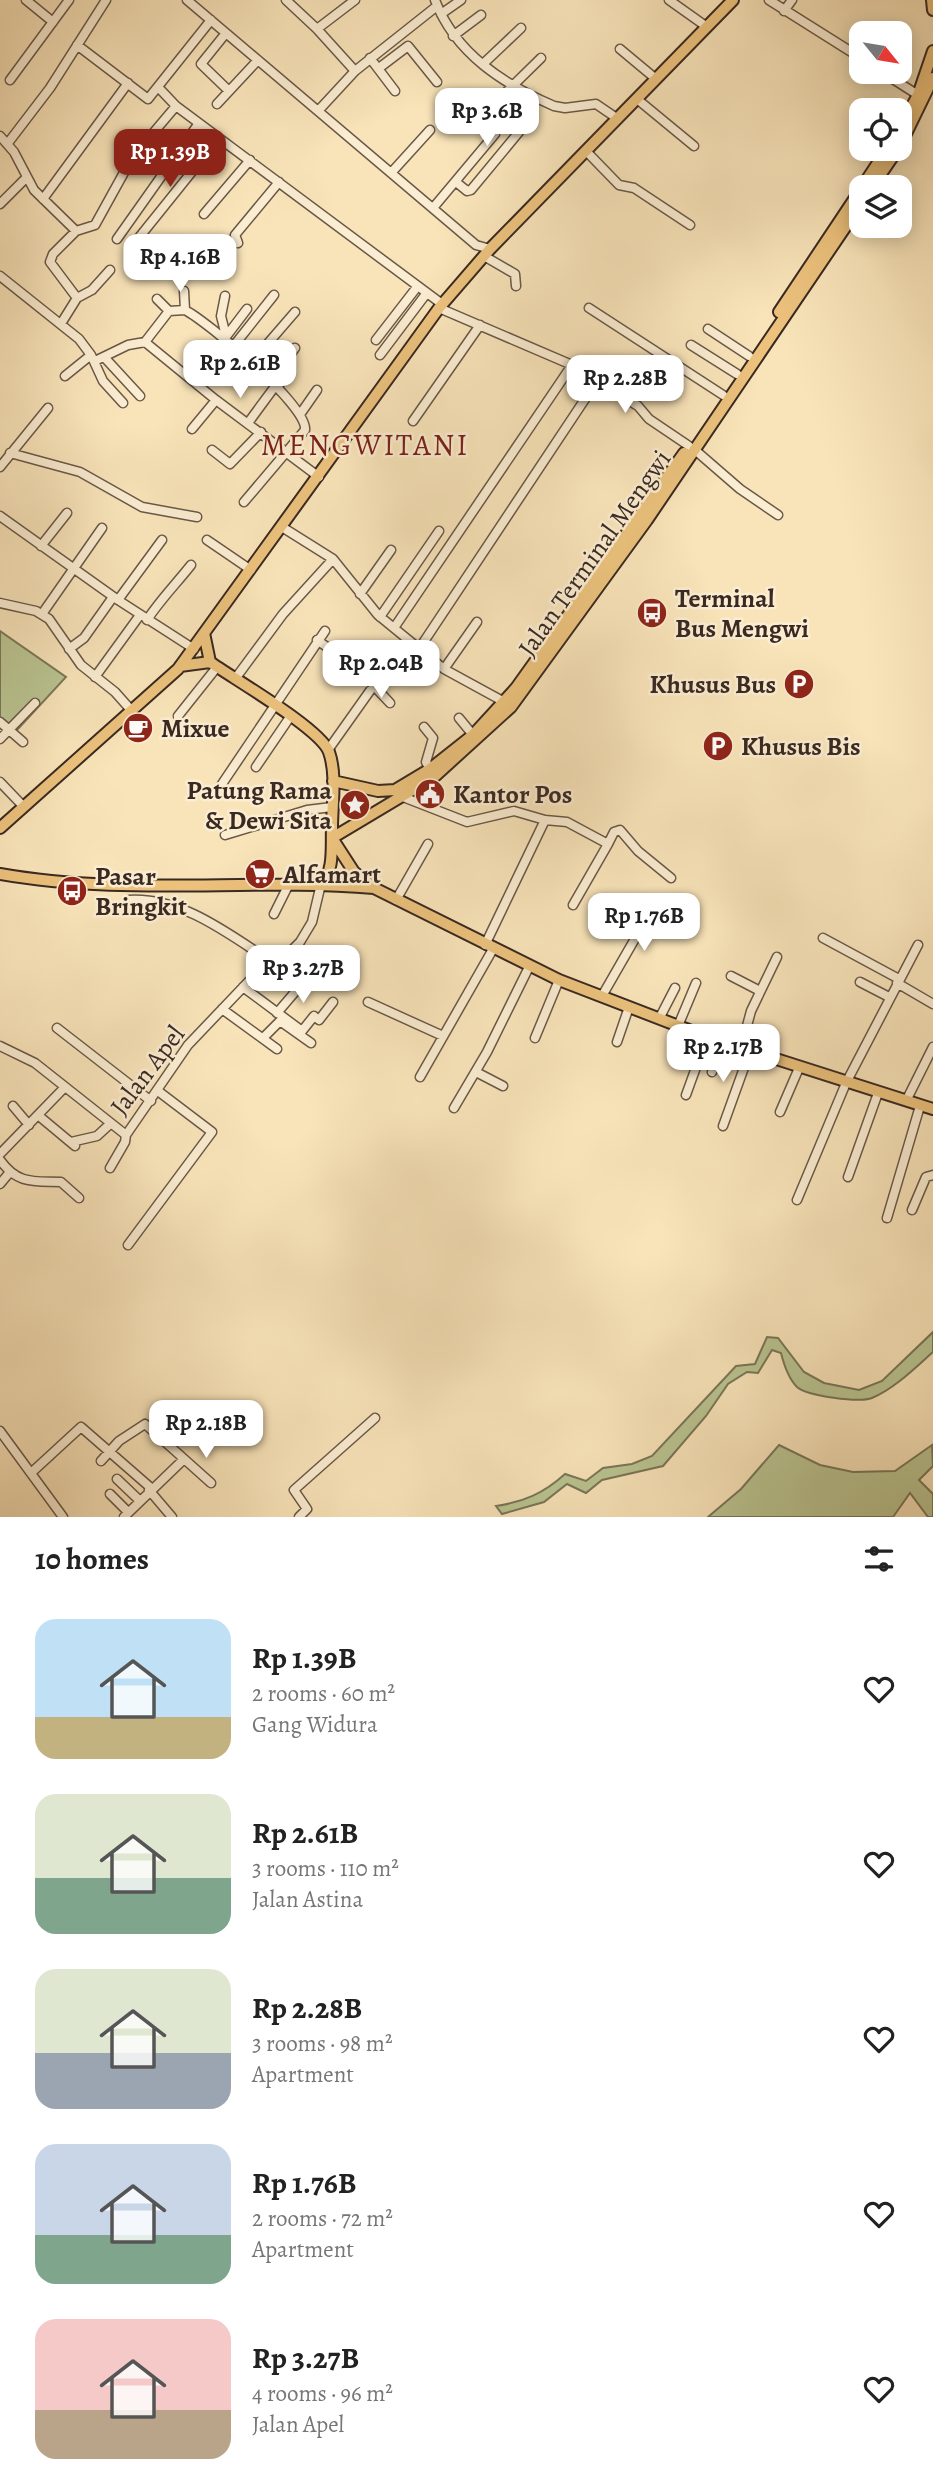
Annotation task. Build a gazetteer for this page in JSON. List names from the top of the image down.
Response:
{
  "streets": {
    "highway": ["Jalan Terminal Mengwi"],
    "street": ["Jalan Apel"]
  },
  "districts": ["MENGWITANI"],
  "places": {
    "bus stop": ["Terminal Bus Mengwi", "Pasar Bringkit"],
    "parking": ["Khusus Bus", "Khusus Bis"],
    "cafe": ["Mixue"],
    "public building": ["Kantor Pos"],
    "place": ["Patung Rama & Dewi Sita"],
    "supermarket": ["Alfamart"]
  },
  "north": "bottom right",
  "page": {
    "price": [
      "Rp 3.6B",
      "Rp 1.39B",
      "Rp 4.16B",
      "Rp 2.61B",
      "Rp 2.28B",
      "Rp 2.04B",
      "Rp 1.76B",
      "Rp 3.27B",
      "Rp 2.17B",
      "Rp 2.18B"
    ],
    "heading": "10 homes",
    "list": [
      {
        "name": "Rp 1.39B",
        "note": "2 rooms · 60 m² · Gang Widura"
      },
      {
        "name": "Rp 2.61B",
        "note": "3 rooms · 110 m² · Jalan Astina"
      },
      {
        "name": "Rp 2.28B",
        "note": "3 rooms · 98 m² · Apartment"
      },
      {
        "name": "Rp 1.76B",
        "note": "2 rooms · 72 m² · Apartment"
      },
      {
        "name": "Rp 3.27B",
        "note": "4 rooms · 96 m² · Jalan Apel"
      }
    ]
  }
}
